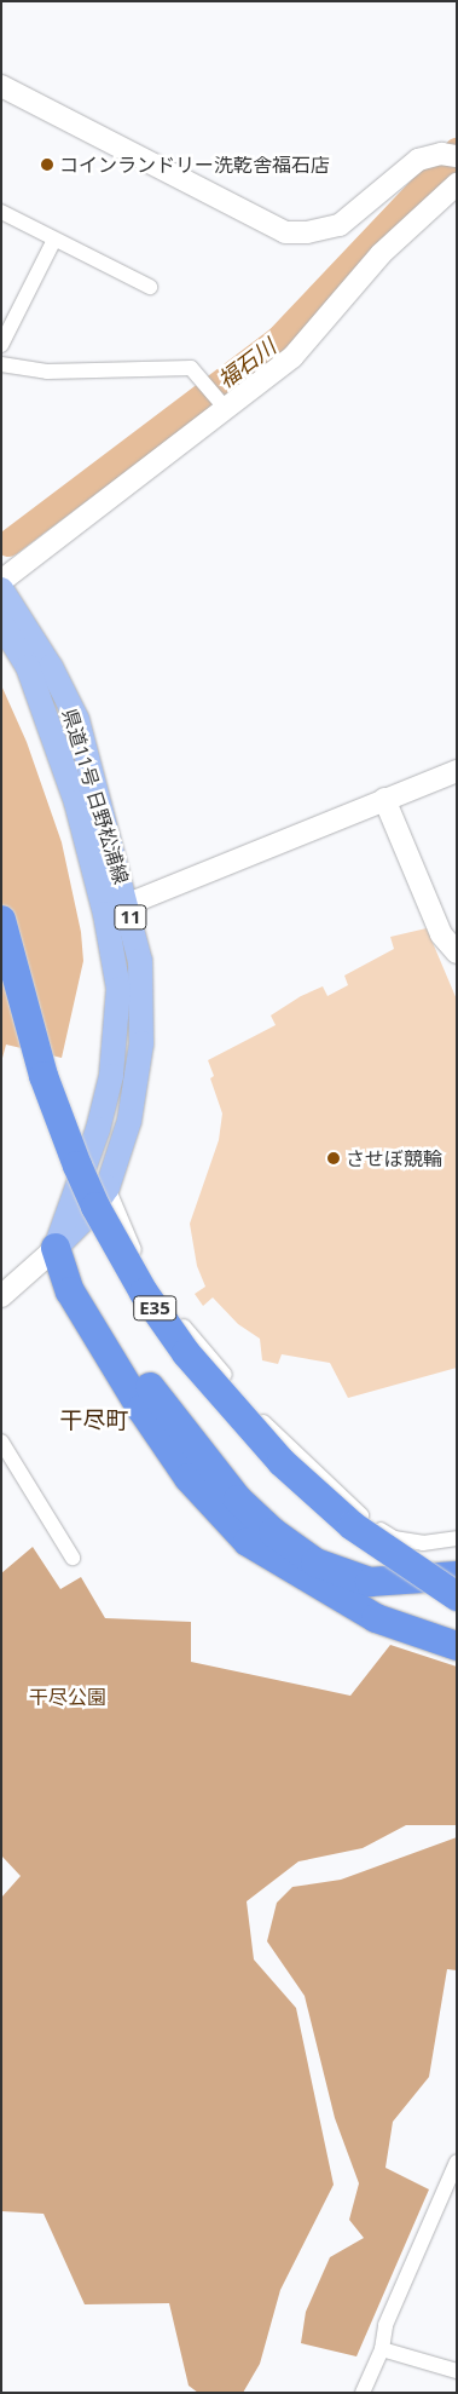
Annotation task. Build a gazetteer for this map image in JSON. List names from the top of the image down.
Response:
{
  "streets": {
    "highway": ["E35"],
    "main road": ["県道11号 日野松浦線", "11"]
  },
  "districts": ["干尽町"],
  "water": ["福石川"],
  "parks": ["干尽公園"],
  "places": ["コインランドリー洗乾舎福石店", "させぼ競輪"]
}
